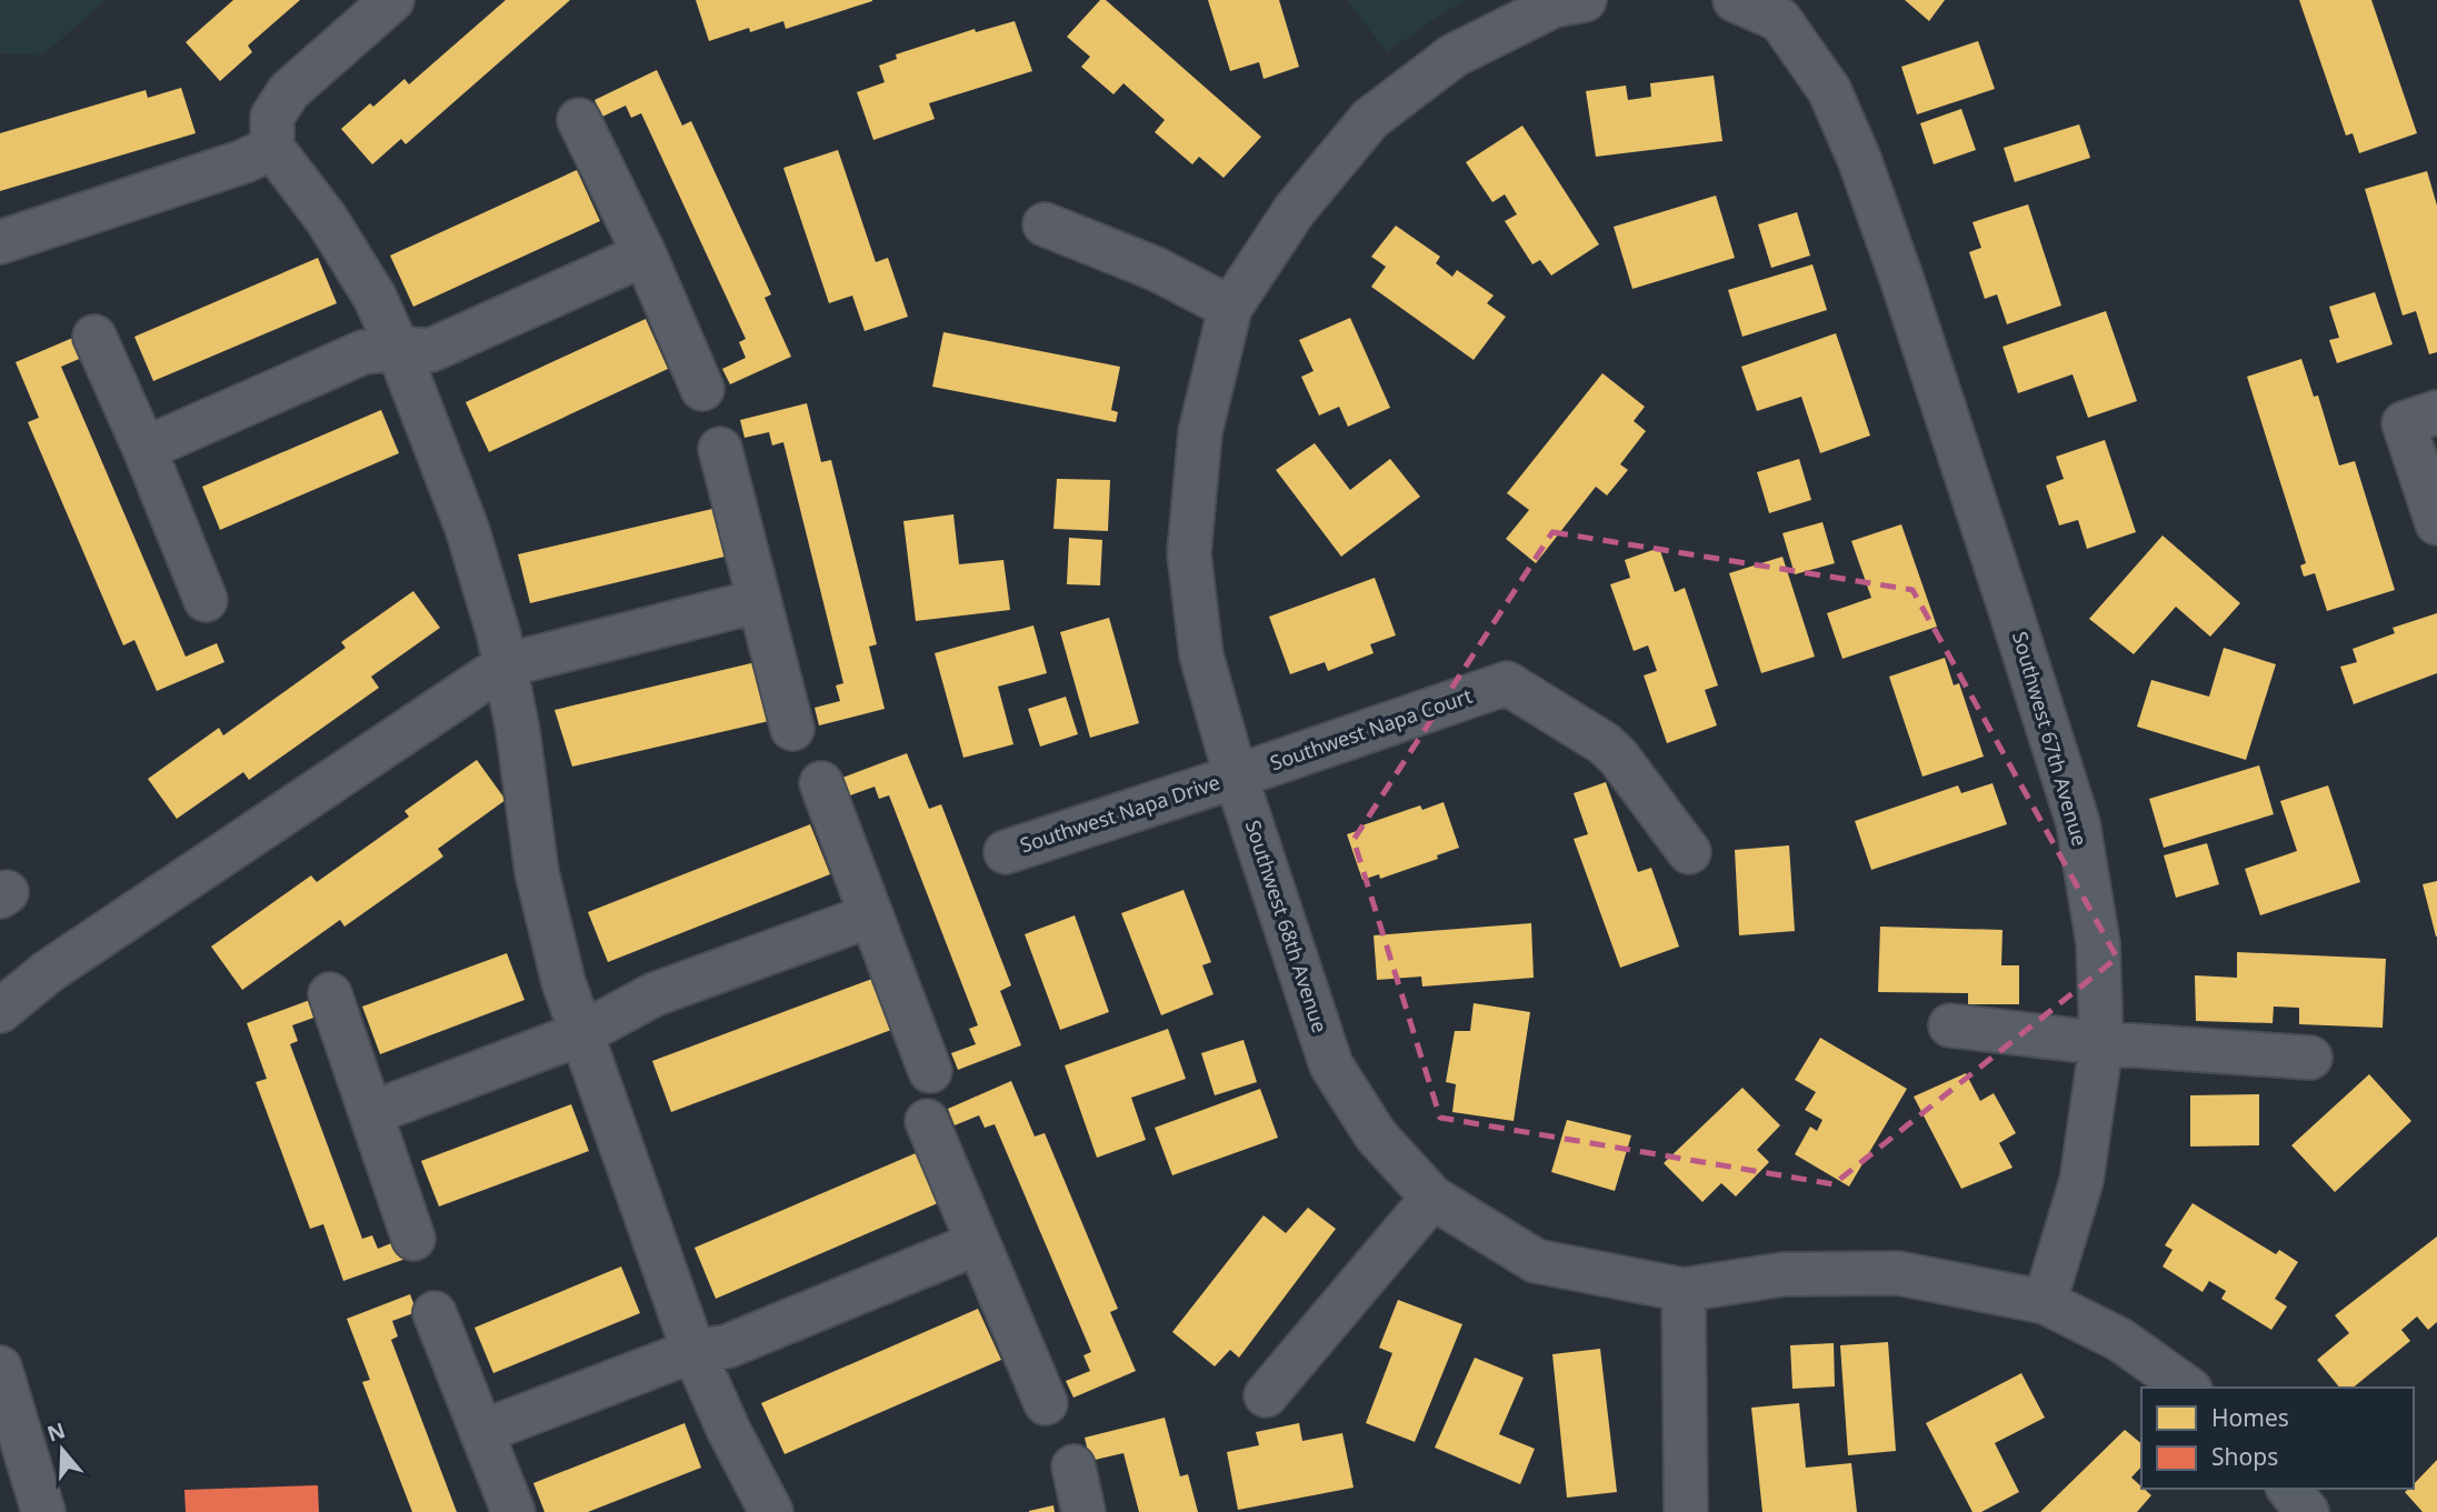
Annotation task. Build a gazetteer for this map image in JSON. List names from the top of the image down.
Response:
{
  "streets": {
    "street": [
      "Southwest Napa Court",
      "Southwest 67th Avenue",
      "Southwest Napa Drive",
      "Southwest 68th Avenue"
    ]
  },
  "crossings": [
    ["Southwest Napa Court", "Southwest Napa Drive"],
    ["Southwest Napa Court", "Southwest 68th Avenue"],
    ["Southwest 67th Avenue", "Southwest 68th Avenue"],
    ["Southwest Napa Drive", "Southwest 68th Avenue"]
  ],
  "legend": ["Homes", "Shops"],
  "north": "top"
}
